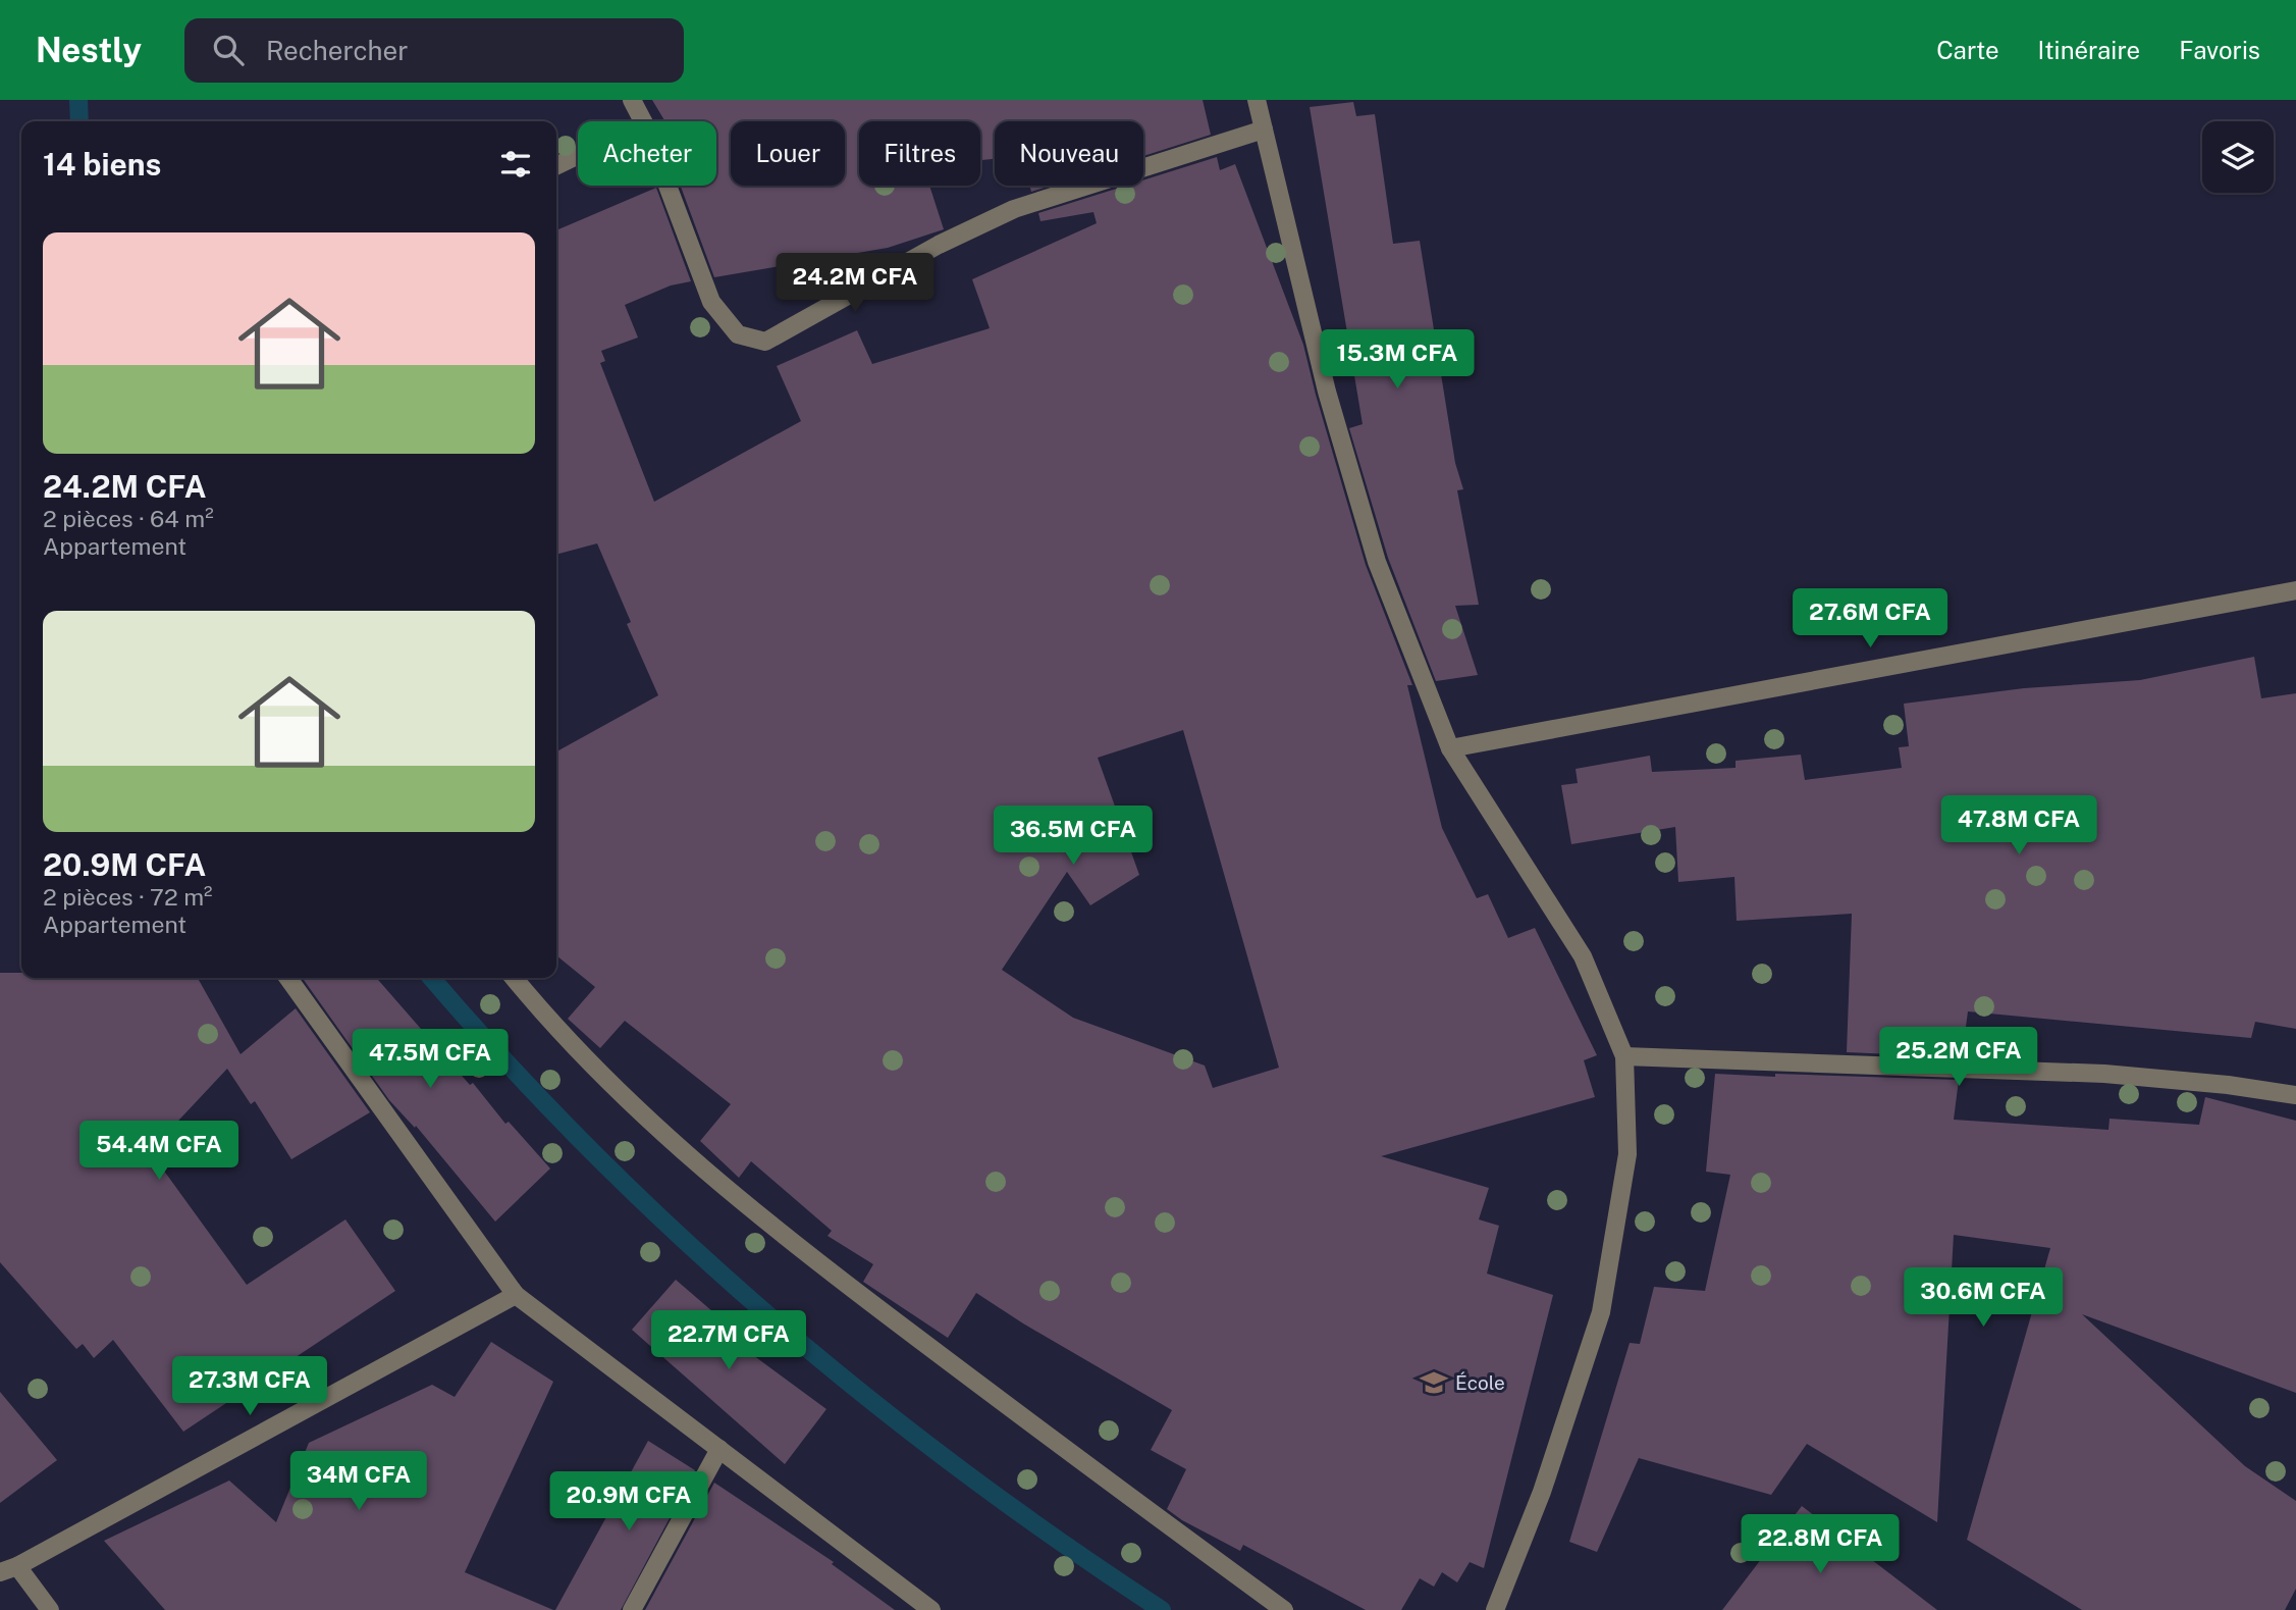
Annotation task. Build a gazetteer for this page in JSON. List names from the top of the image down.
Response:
{
  "places": {
    "school or university": ["École"]
  },
  "page": {
    "header": "Nestly",
    "search": "Rechercher",
    "nav": ["Carte", "Itinéraire", "Favoris"],
    "chip": [
      "Acheter",
      "Louer",
      "Filtres",
      "Nouveau"
    ],
    "heading": "14 biens",
    "list": [
      {
        "name": "24.2M CFA",
        "note": "2 pièces · 64 m² · Appartement"
      },
      {
        "name": "20.9M CFA",
        "note": "2 pièces · 72 m² · Appartement"
      }
    ],
    "price": [
      "24.2M CFA",
      "15.3M CFA",
      "27.6M CFA",
      "47.8M CFA",
      "36.5M CFA",
      "25.2M CFA",
      "47.5M CFA",
      "54.4M CFA",
      "30.6M CFA",
      "22.7M CFA",
      "27.3M CFA",
      "34M CFA",
      "20.9M CFA",
      "22.8M CFA"
    ]
  }
}
